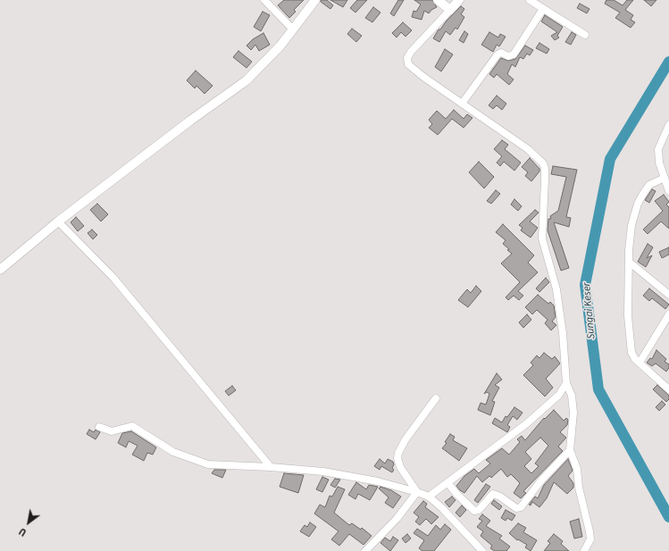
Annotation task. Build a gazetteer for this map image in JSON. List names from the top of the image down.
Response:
{
  "water": ["Sungai Keser"],
  "north": "bottom left"
}
